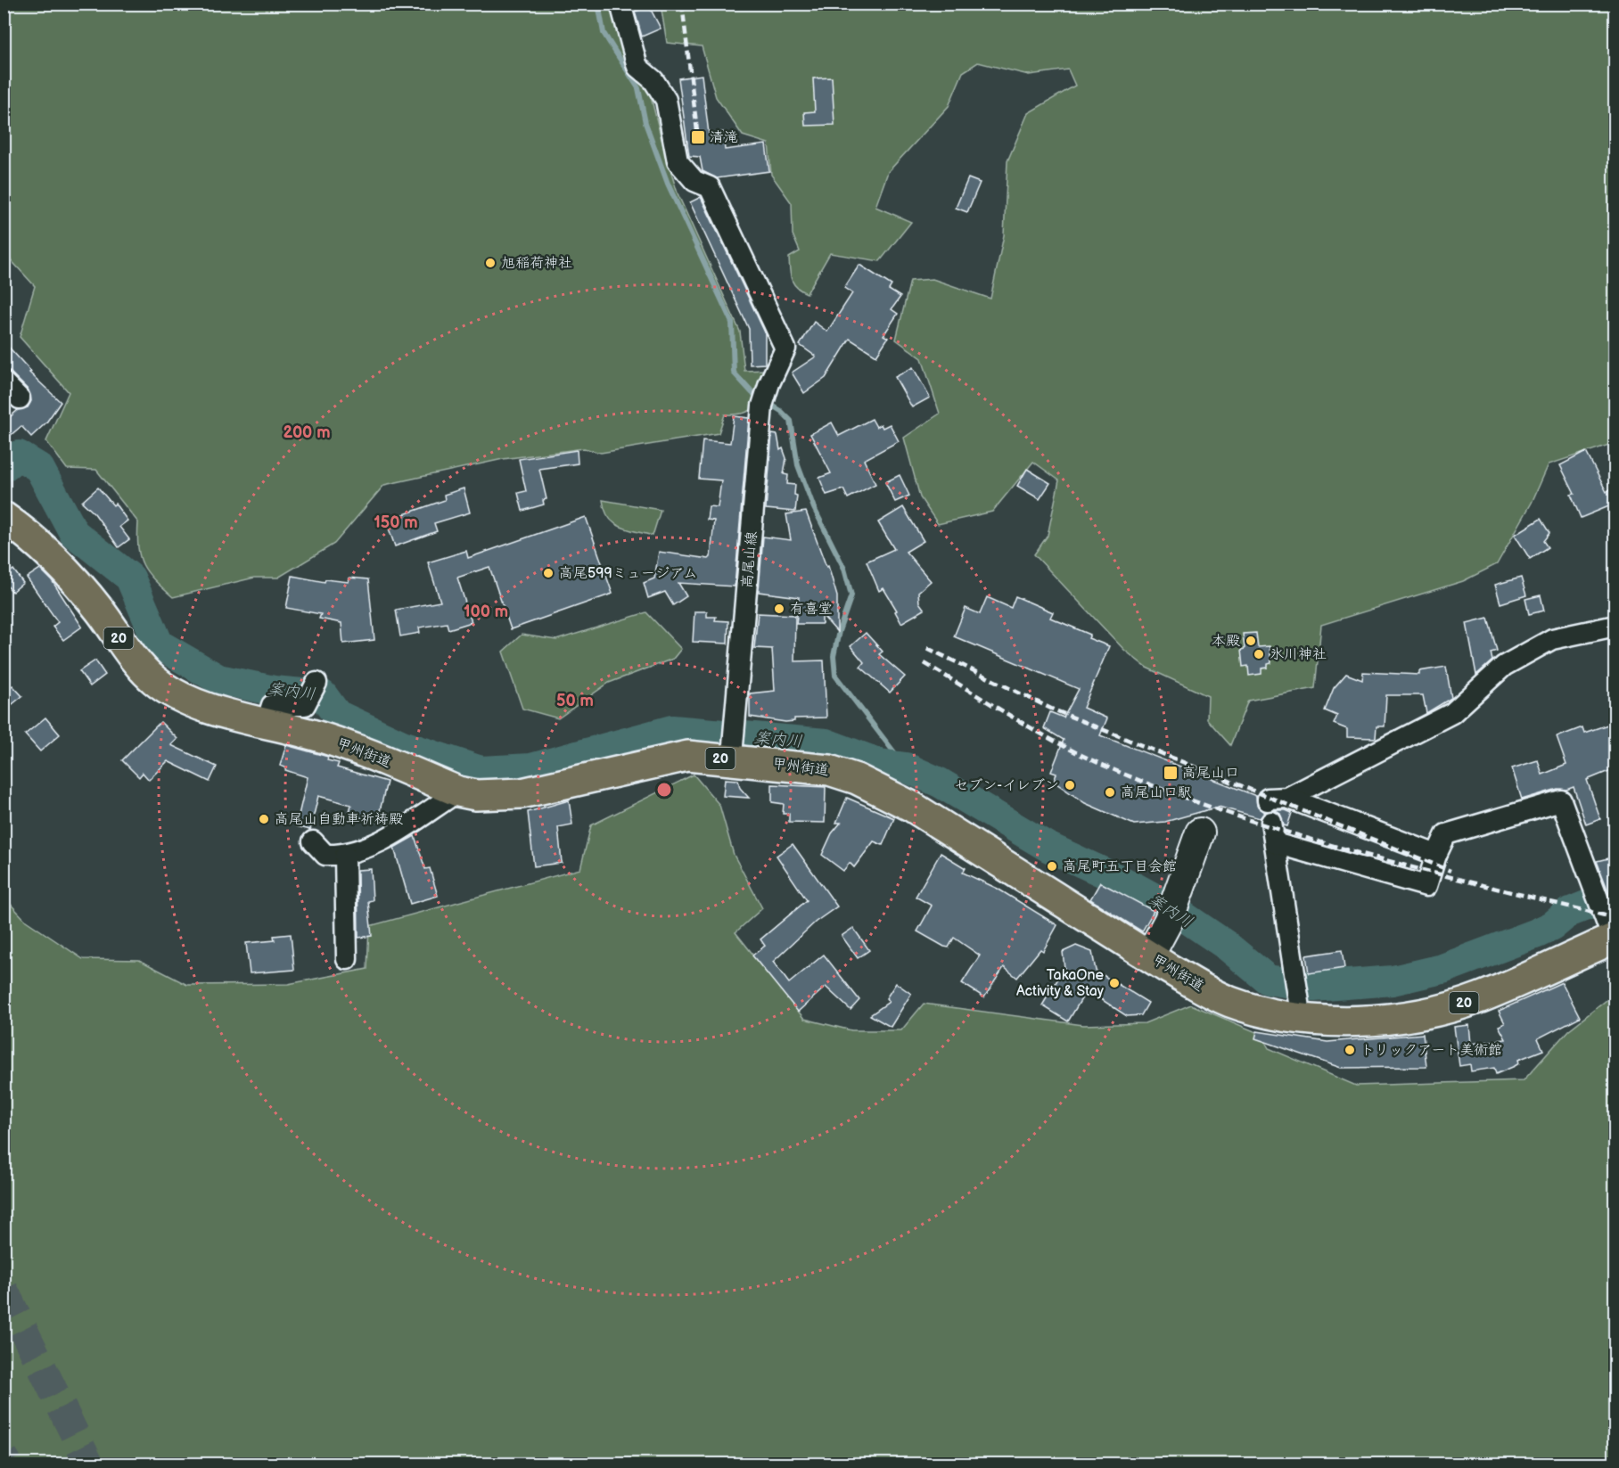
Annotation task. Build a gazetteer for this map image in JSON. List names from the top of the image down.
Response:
{
  "streets": {
    "highway": ["20", "甲州街道"],
    "street": ["高尾山線"]
  },
  "crossings": [
    ["高尾山線", "甲州街道"]
  ],
  "water": ["案内川"],
  "places": {
    "transit": ["清滝", "高尾山口"],
    "other": [
      "旭稲荷神社",
      "高尾599ミュージアム",
      "有喜堂",
      "本殿",
      "氷川神社",
      "セブン-イレブン",
      "高尾山口駅",
      "高尾山自動車祈祷殿",
      "高尾町五丁目会館",
      "TakaOne Activity & Stay",
      "トリックアート美術館"
    ]
  },
  "rings": [
    "200 m",
    "150 m",
    "100 m",
    "50 m"
  ]
}
